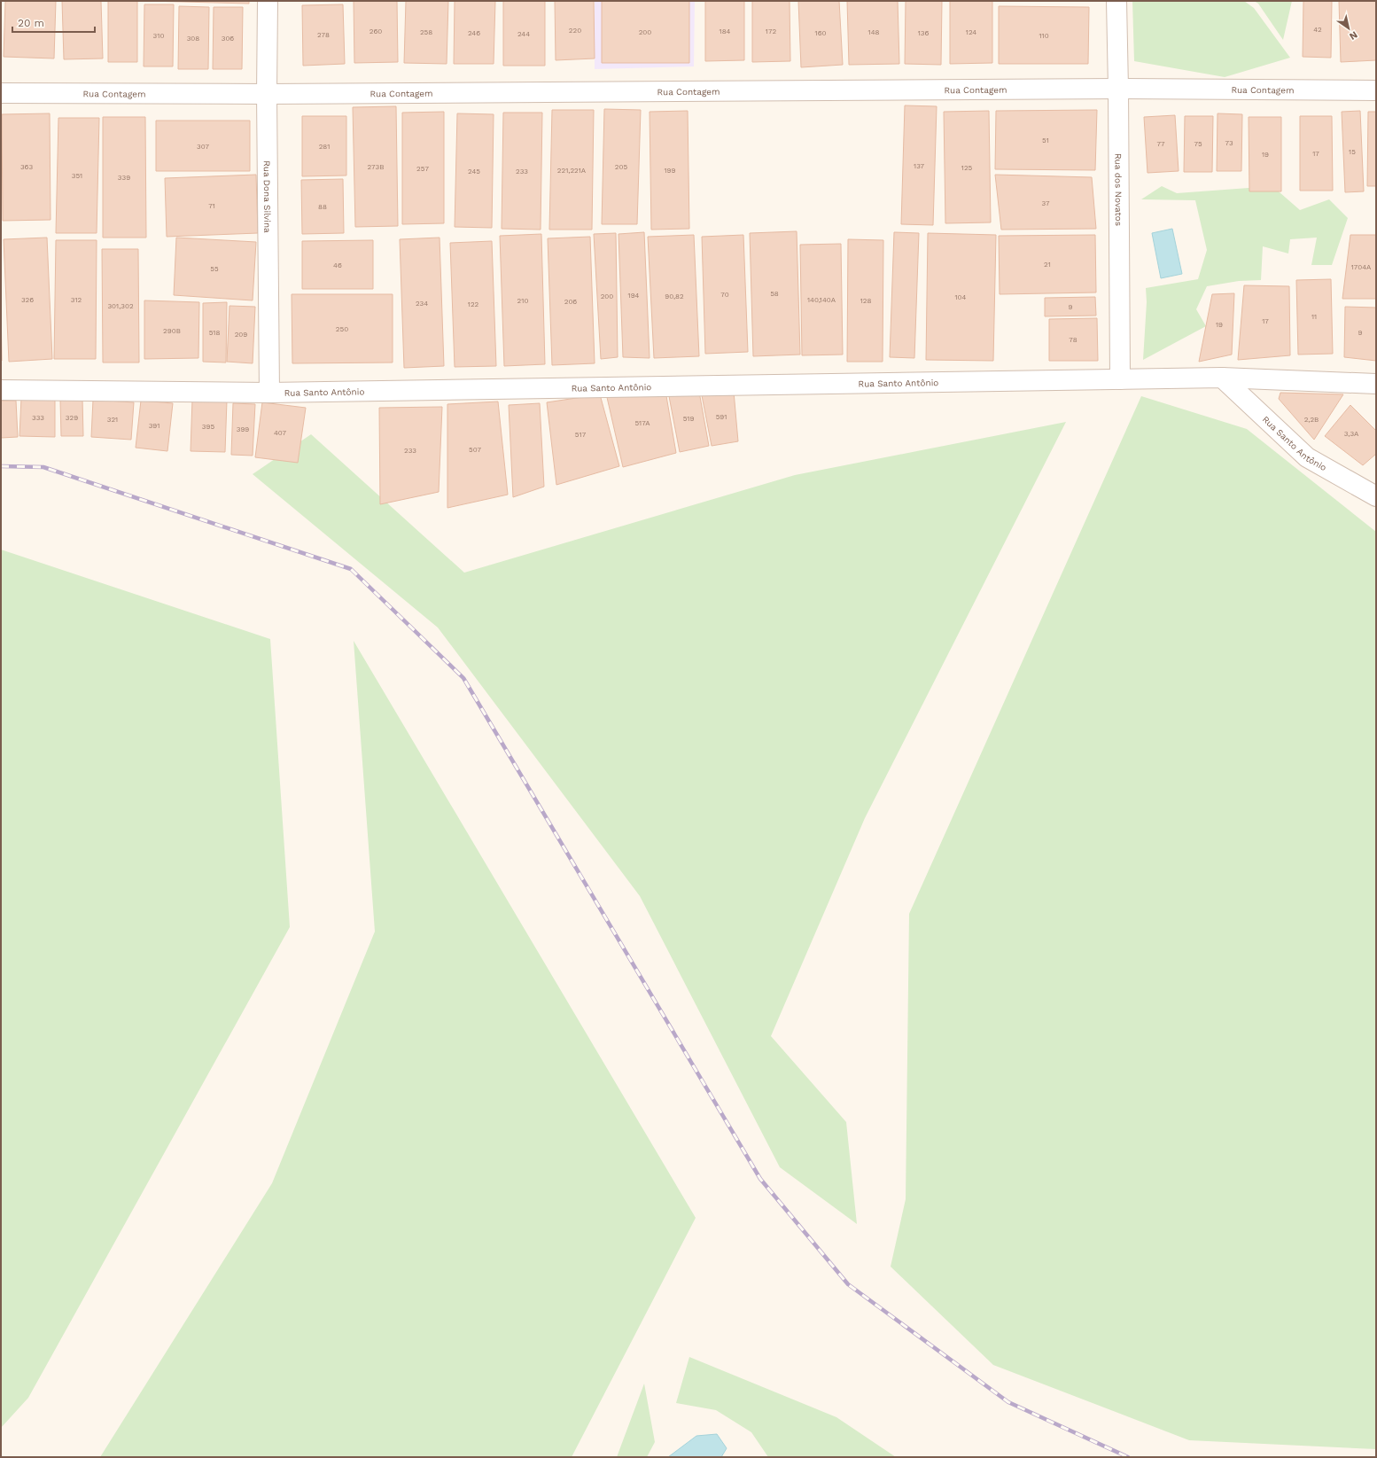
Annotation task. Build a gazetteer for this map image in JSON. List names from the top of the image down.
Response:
{
  "streets": {
    "street": [
      "Rua Contagem",
      "Rua dos Novatos",
      "Rua Dona Silvina",
      "Rua Santo Antônio"
    ]
  },
  "crossings": [
    ["Rua Contagem", "Rua dos Novatos"],
    ["Rua Contagem", "Rua Dona Silvina"],
    ["Rua dos Novatos", "Rua Santo Antônio"],
    ["Rua Dona Silvina", "Rua Santo Antônio"]
  ],
  "house_numbers": [
    "42",
    "220",
    "260",
    "184",
    "172",
    "258",
    "200",
    "148",
    "124",
    "246",
    "160",
    "136",
    "244",
    "278",
    "310",
    "110",
    "308",
    "306",
    "51",
    "73",
    "77",
    "75",
    "307",
    "281",
    "15",
    "17",
    "19",
    "137",
    "363",
    "273B",
    "205",
    "125",
    "257",
    "221,221A",
    "199",
    "245",
    "233",
    "351",
    "339",
    "37",
    "71",
    "88",
    "21",
    "46",
    "1704A",
    "55",
    "58",
    "70",
    "194",
    "200",
    "90,82",
    "104",
    "326",
    "312",
    "140,140A",
    "210",
    "128",
    "206",
    "234",
    "122",
    "301,302",
    "9",
    "11",
    "17",
    "19",
    "250",
    "290B",
    "518",
    "9",
    "209",
    "78",
    "591",
    "333",
    "329",
    "519",
    "321",
    "2,2B",
    "517A",
    "391",
    "395",
    "399",
    "407",
    "3,3A",
    "517",
    "507",
    "233"
  ],
  "scale_bar": "20 m",
  "north": "bottom right"
}
